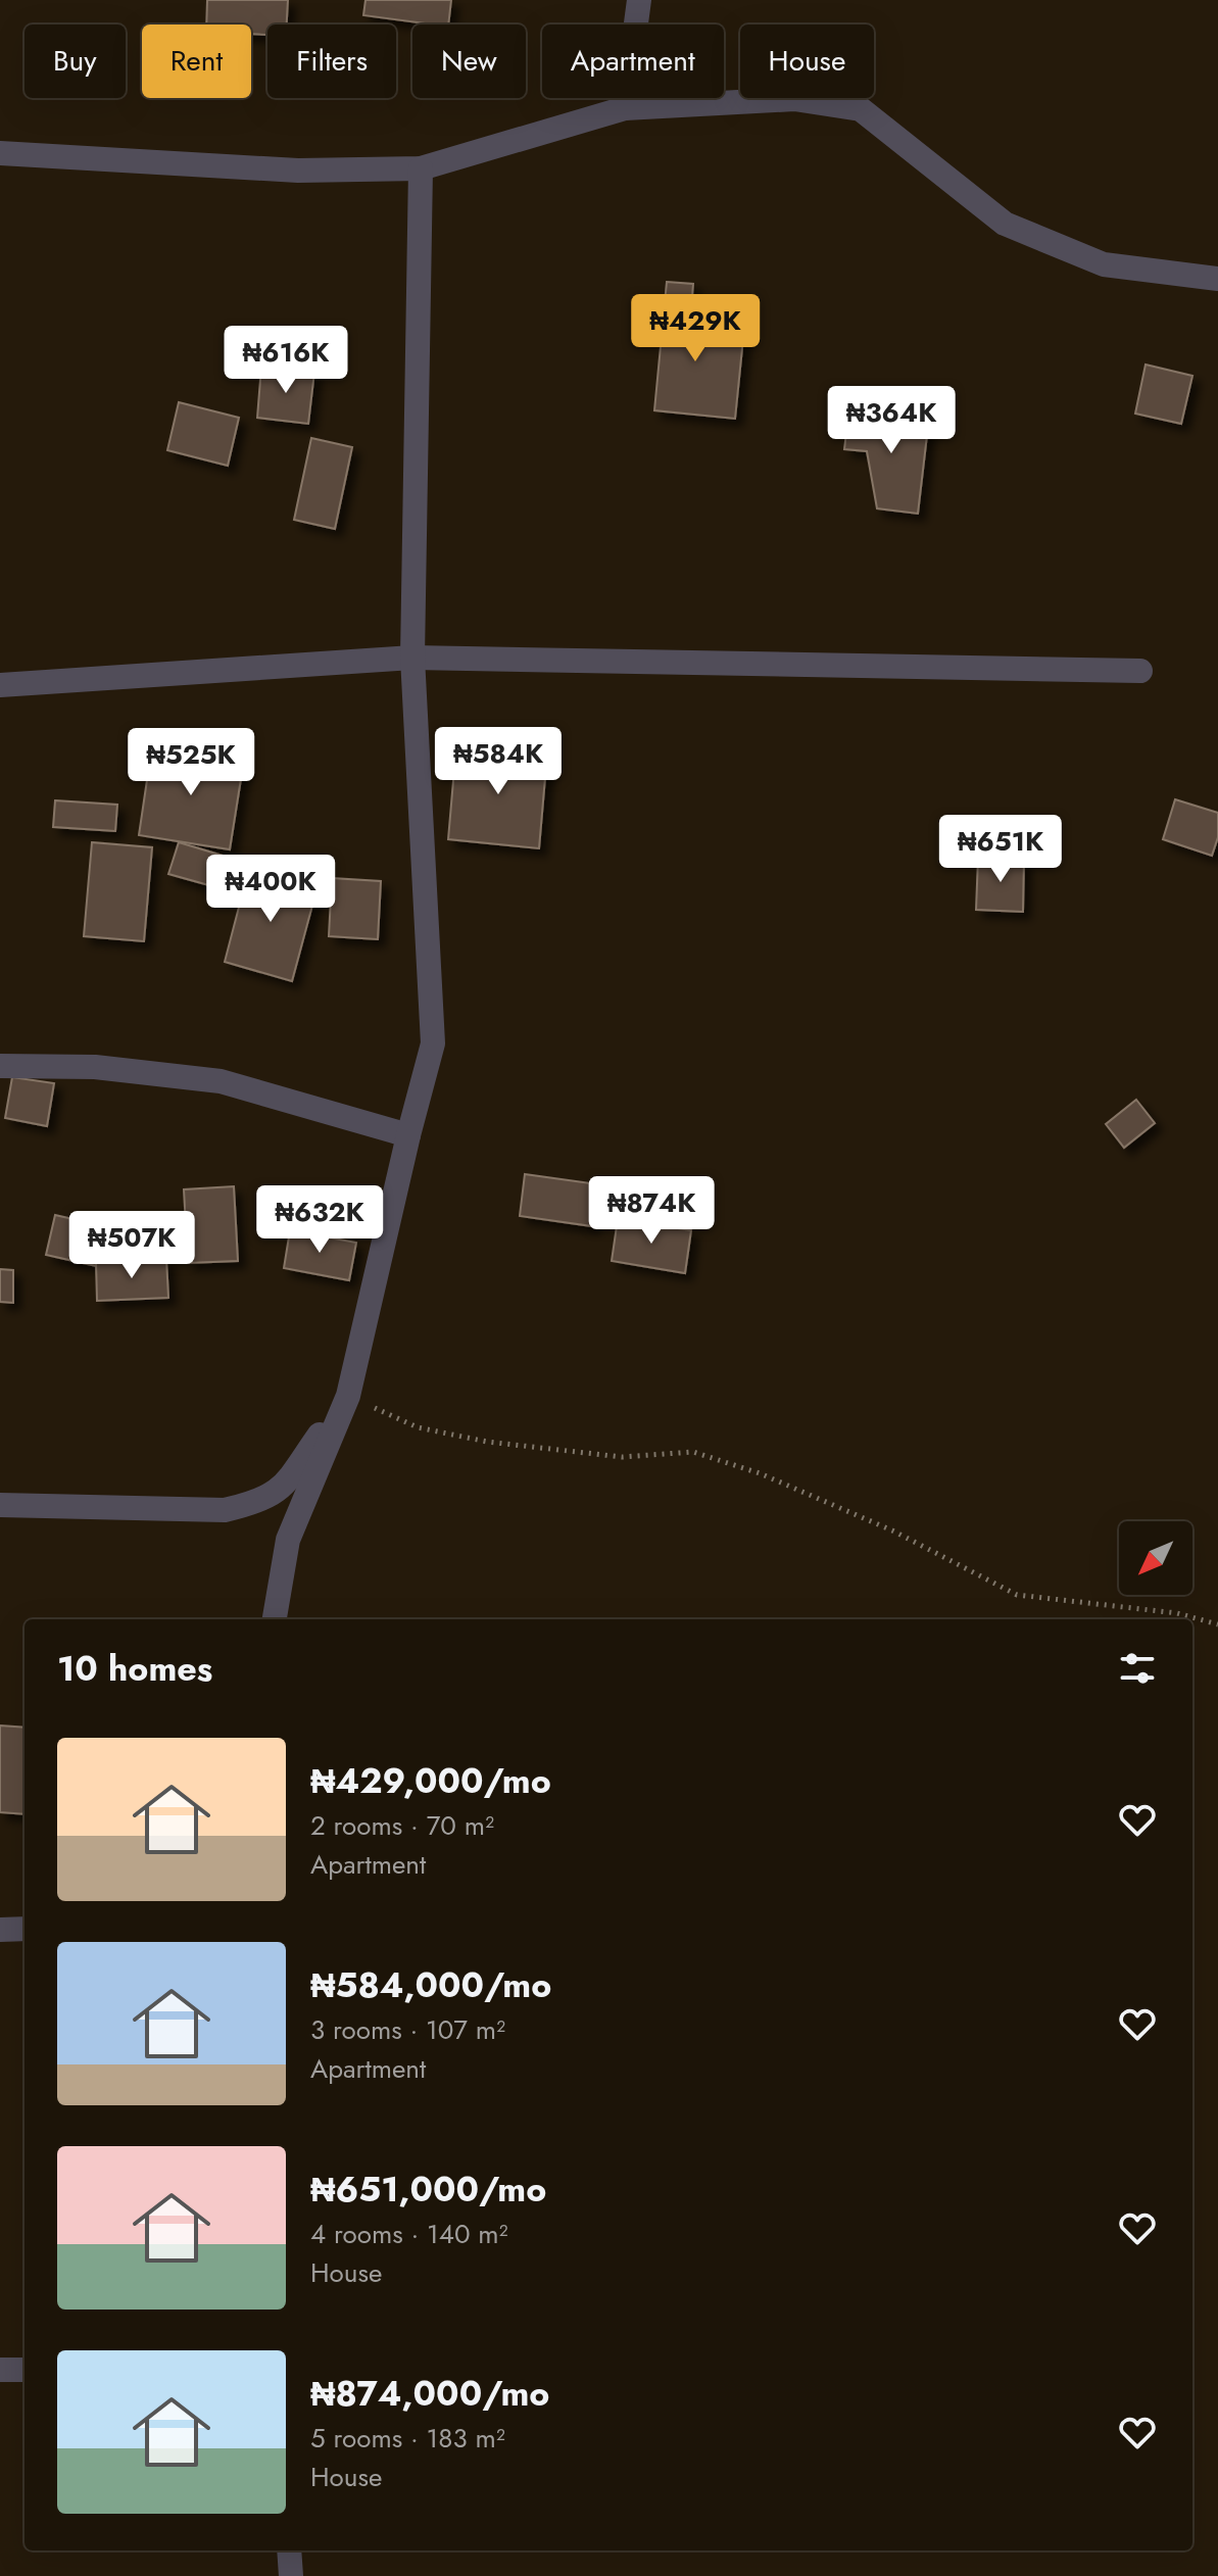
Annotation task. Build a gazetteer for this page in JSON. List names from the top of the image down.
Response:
{
  "north": "bottom left",
  "page": {
    "chip": [
      "Buy",
      "Rent",
      "Filters",
      "New",
      "Apartment",
      "House"
    ],
    "price": [
      "₦429K",
      "₦616K",
      "₦364K",
      "₦584K",
      "₦525K",
      "₦651K",
      "₦400K",
      "₦874K",
      "₦632K",
      "₦507K"
    ],
    "heading": "10 homes",
    "list": [
      {
        "name": "₦429,000/mo",
        "note": "2 rooms · 70 m² · Apartment"
      },
      {
        "name": "₦584,000/mo",
        "note": "3 rooms · 107 m² · Apartment"
      },
      {
        "name": "₦651,000/mo",
        "note": "4 rooms · 140 m² · House"
      },
      {
        "name": "₦874,000/mo",
        "note": "5 rooms · 183 m² · House"
      }
    ]
  }
}
